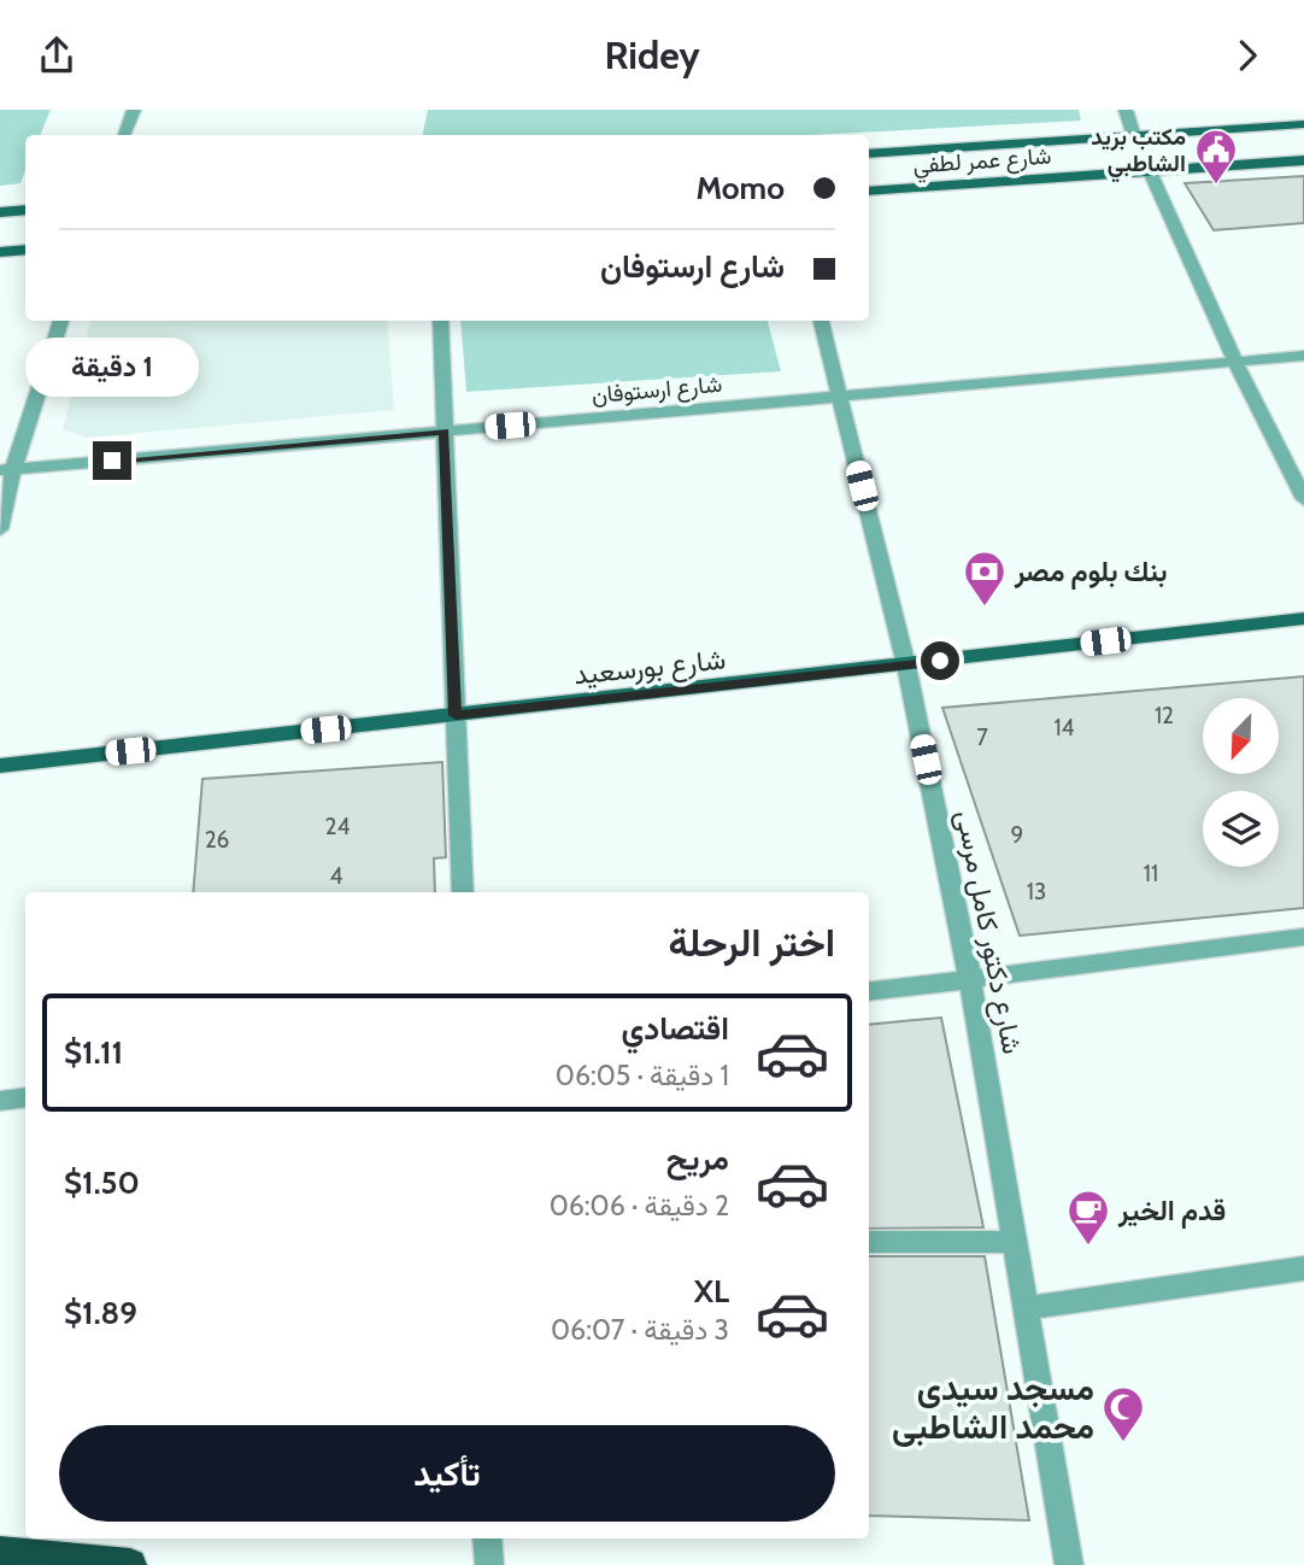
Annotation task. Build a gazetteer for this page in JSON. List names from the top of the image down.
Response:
{
  "streets": {
    "main road": ["شارع عمر لطفي", "شارع بورسعيد"],
    "street": ["شارع ارستوفان", "شارع دكتور كامل مرسى"]
  },
  "crossings": [
    ["شارع ارستوفان", "شارع دكتور كامل مرسى"],
    ["شارع بورسعيد", "شارع دكتور كامل مرسى"]
  ],
  "places": {
    "public building": ["مكتب بريد الشاطبي"],
    "bank": ["بنك بلوم مصر"],
    "cafe": ["قدم الخير"],
    "mosque": ["مسجد سيدى محمد الشاطبى"]
  },
  "house_numbers": [
    "12",
    "14",
    "7",
    "24",
    "9",
    "26",
    "11",
    "4",
    "13"
  ],
  "north": "bottom left",
  "page": {
    "header": "Ridey",
    "banner": ["Momo", "شارع ارستوفان"],
    "bubble": "1 دقيقة",
    "heading": "اختر الرحلة",
    "list": [
      {
        "name": "اقتصادي",
        "note": "1 دقيقة · 06:05",
        "value": "$1.11"
      },
      {
        "name": "مريح",
        "note": "2 دقيقة · 06:06",
        "value": "$1.50"
      },
      {
        "name": "XL",
        "note": "3 دقيقة · 06:07",
        "value": "$1.89"
      }
    ],
    "buttons": "تأكيد"
  }
}
